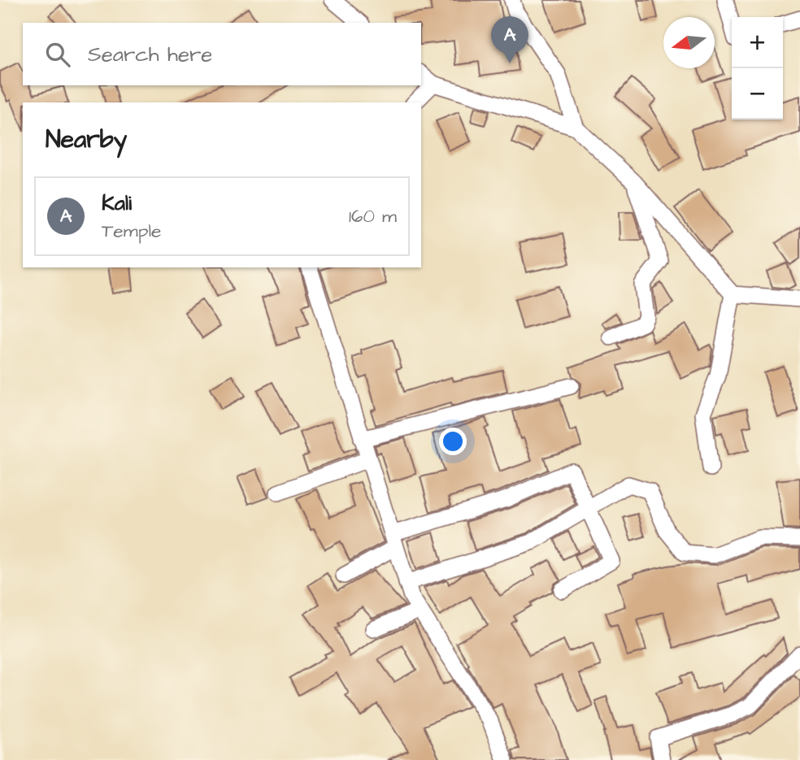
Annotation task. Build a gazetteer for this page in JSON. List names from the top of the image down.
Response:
{
  "north": "left",
  "page": {
    "pins": "A",
    "map_buttons": ["+", "−"],
    "search": "Search here",
    "heading": "Nearby",
    "list": [
      {
        "mark": "A",
        "name": "Kali",
        "note": "Temple",
        "value": "160 m"
      }
    ]
  }
}
